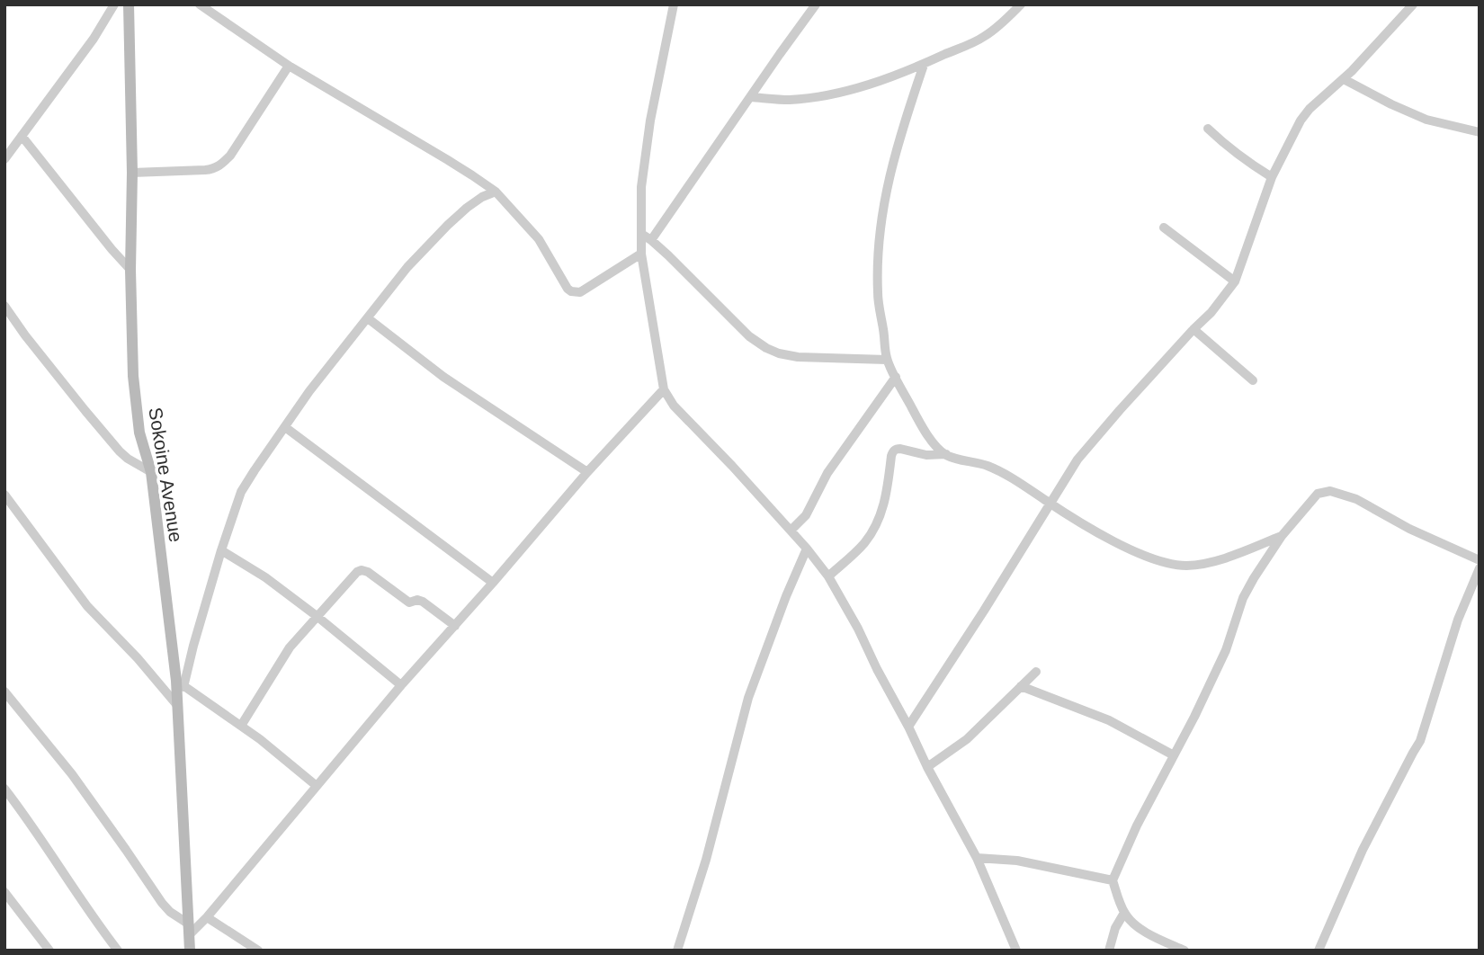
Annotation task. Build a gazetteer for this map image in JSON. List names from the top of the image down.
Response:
{
  "streets": {
    "street": ["Sokoine Avenue"]
  }
}
